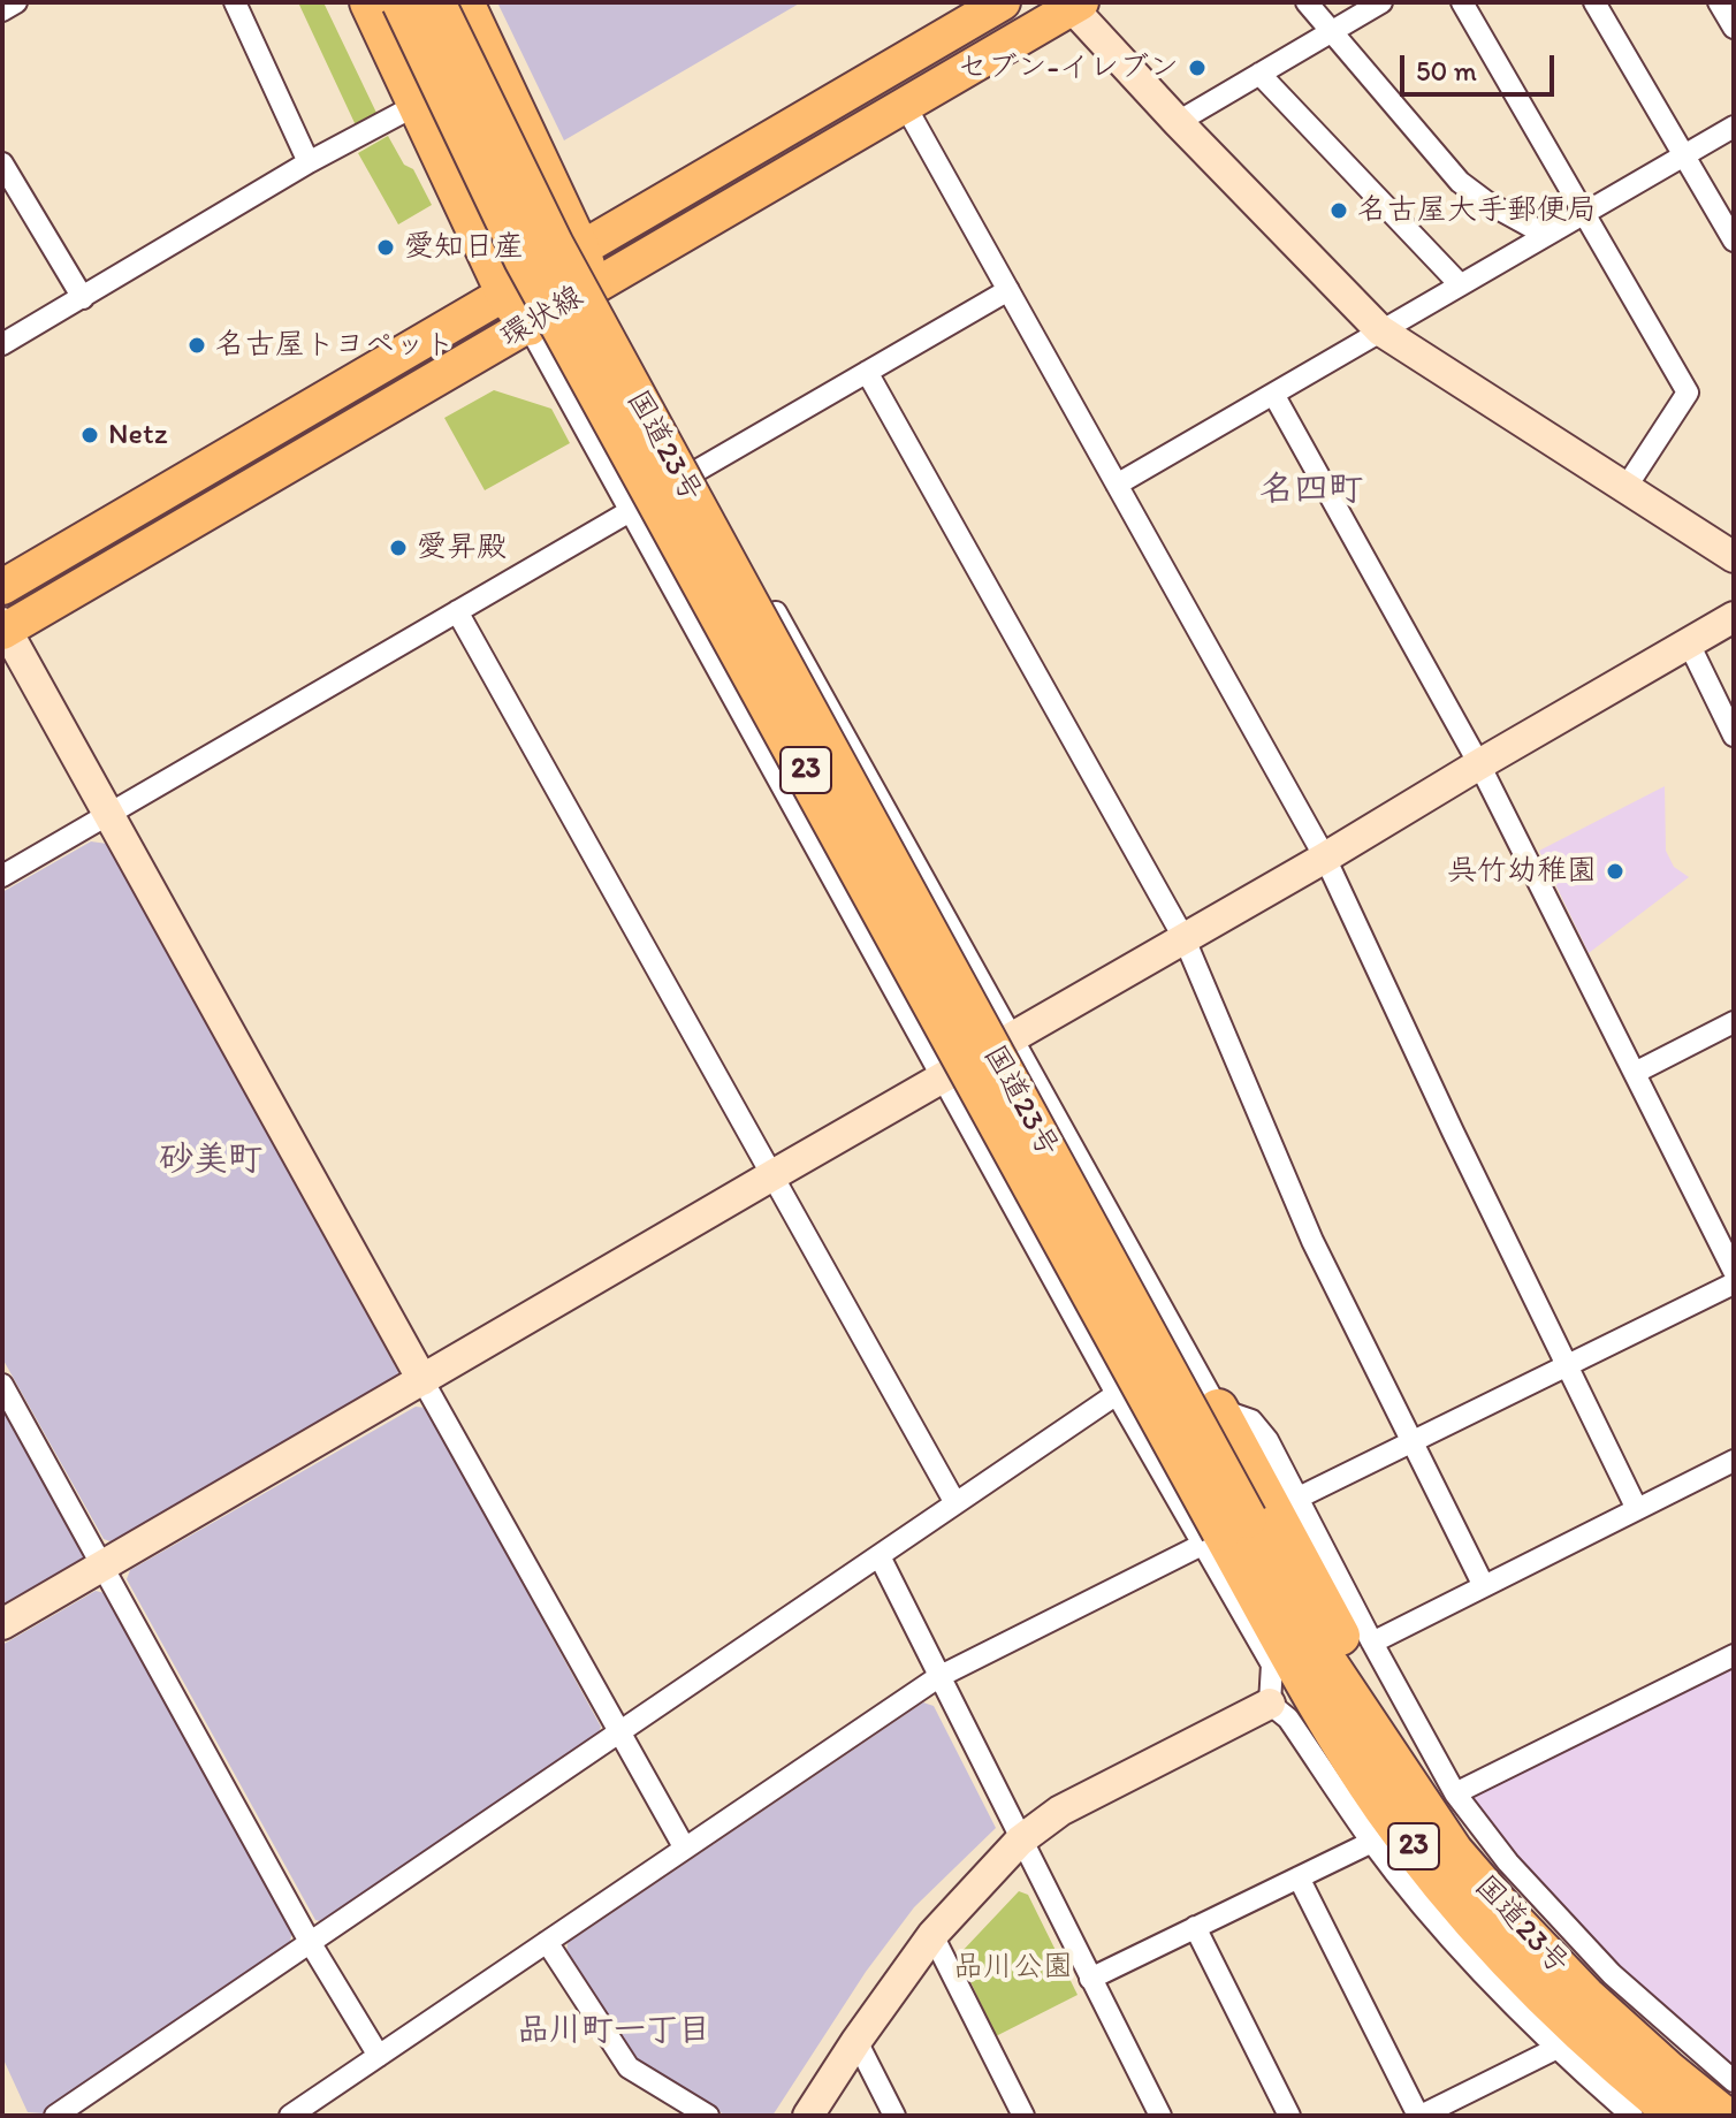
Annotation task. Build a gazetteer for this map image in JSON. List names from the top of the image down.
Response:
{
  "streets": {
    "highway": ["国道23号", "23"],
    "main road": ["環状線"]
  },
  "districts": ["名四町", "砂美町", "品川町一丁目"],
  "parks": ["品川公園"],
  "places": [
    "セブン-イレブン",
    "名古屋大手郵便局",
    "愛知日産",
    "名古屋トヨペット",
    "Netz",
    "愛昇殿",
    "呉竹幼稚園"
  ],
  "scale_bar": "50 m"
}
